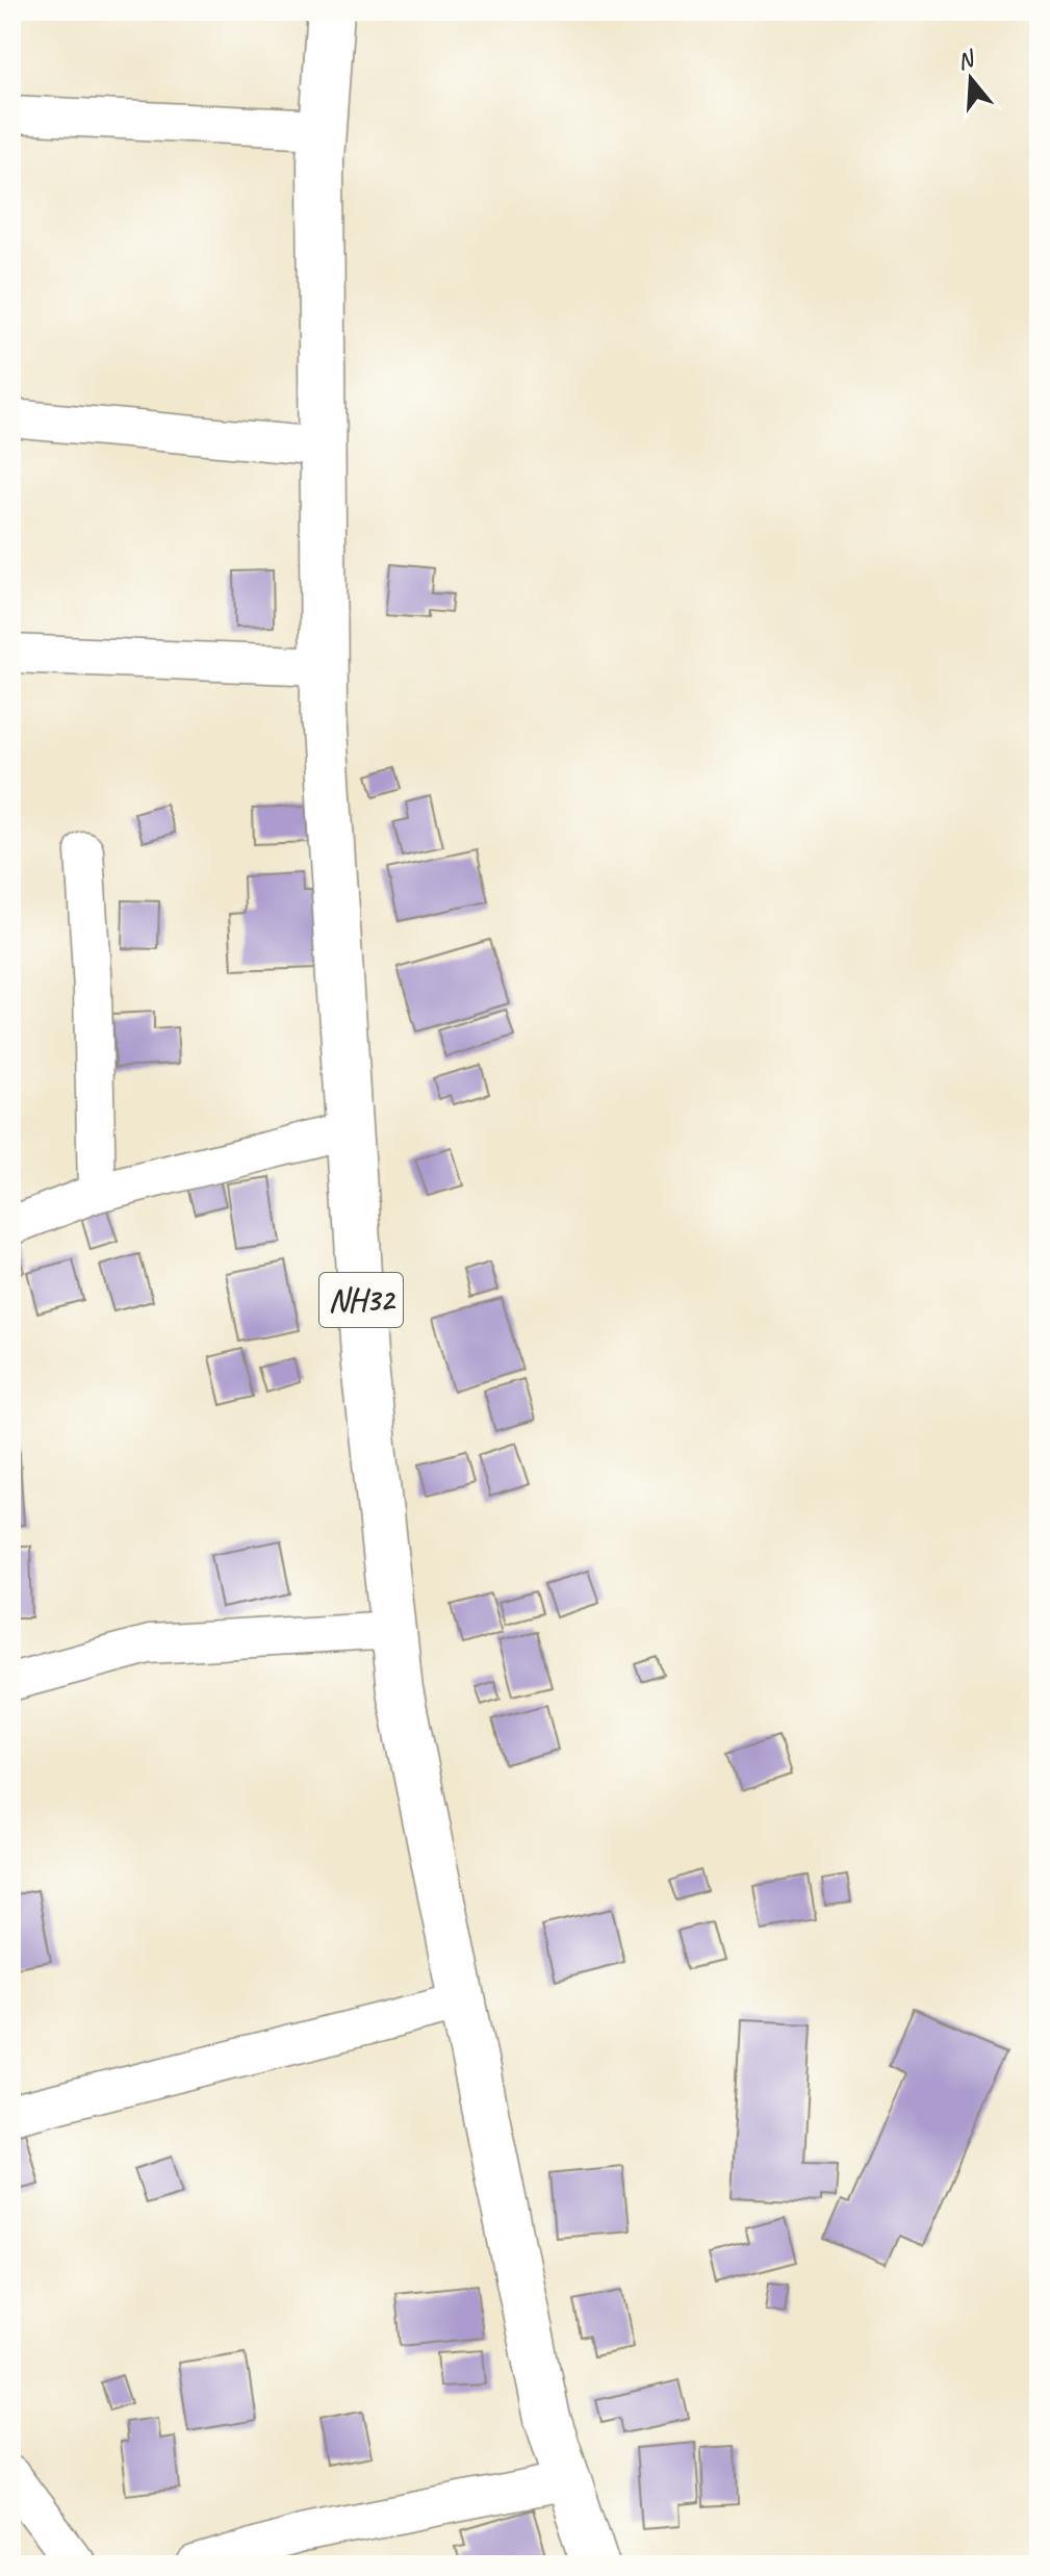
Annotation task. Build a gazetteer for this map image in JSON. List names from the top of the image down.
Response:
{
  "streets": {
    "highway": ["NH32"]
  },
  "north": "top"
}
